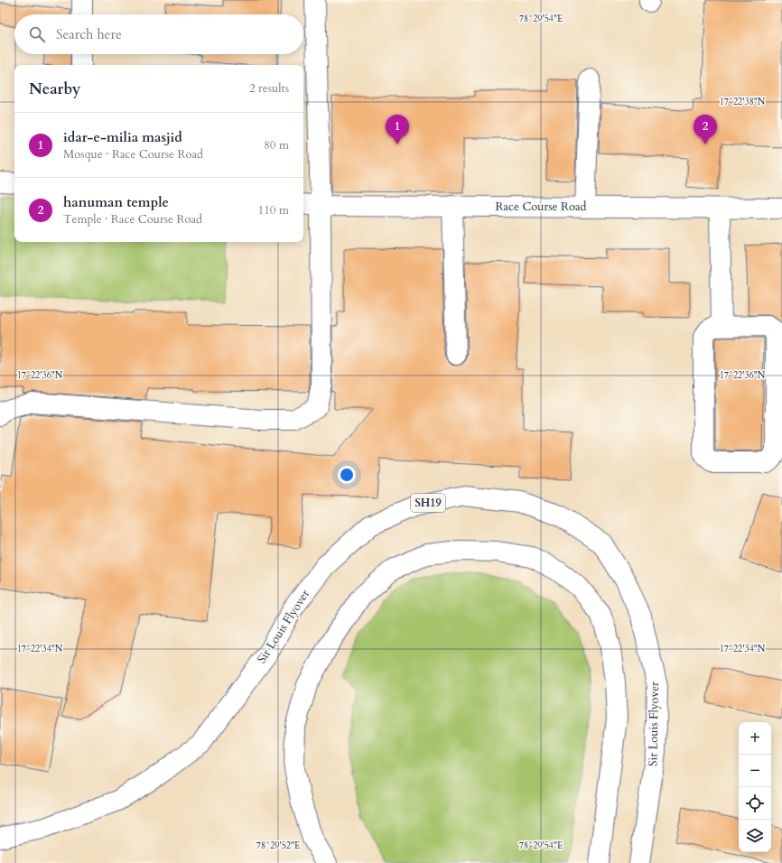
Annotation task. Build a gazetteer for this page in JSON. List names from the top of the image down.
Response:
{
  "streets": {
    "street": ["Race Course Road", "SH19", "Sir Louis Flyover"]
  },
  "page": {
    "search": "Search here",
    "heading": ["Nearby", "2 results"],
    "list": [
      {
        "mark": "1",
        "name": "idar-e-milia masjid",
        "note": "Mosque · Race Course Road",
        "value": "80 m"
      },
      {
        "mark": "2",
        "name": "hanuman temple",
        "note": "Temple · Race Course Road",
        "value": "110 m"
      }
    ],
    "pins": ["1", "2"],
    "map_buttons": ["+", "−"]
  },
  "coordinates": [
    "78°29'54\"E",
    "17°22'38\"N",
    "17°22'36\"N",
    "17°22'34\"N",
    "78°29'52\"E"
  ]
}
